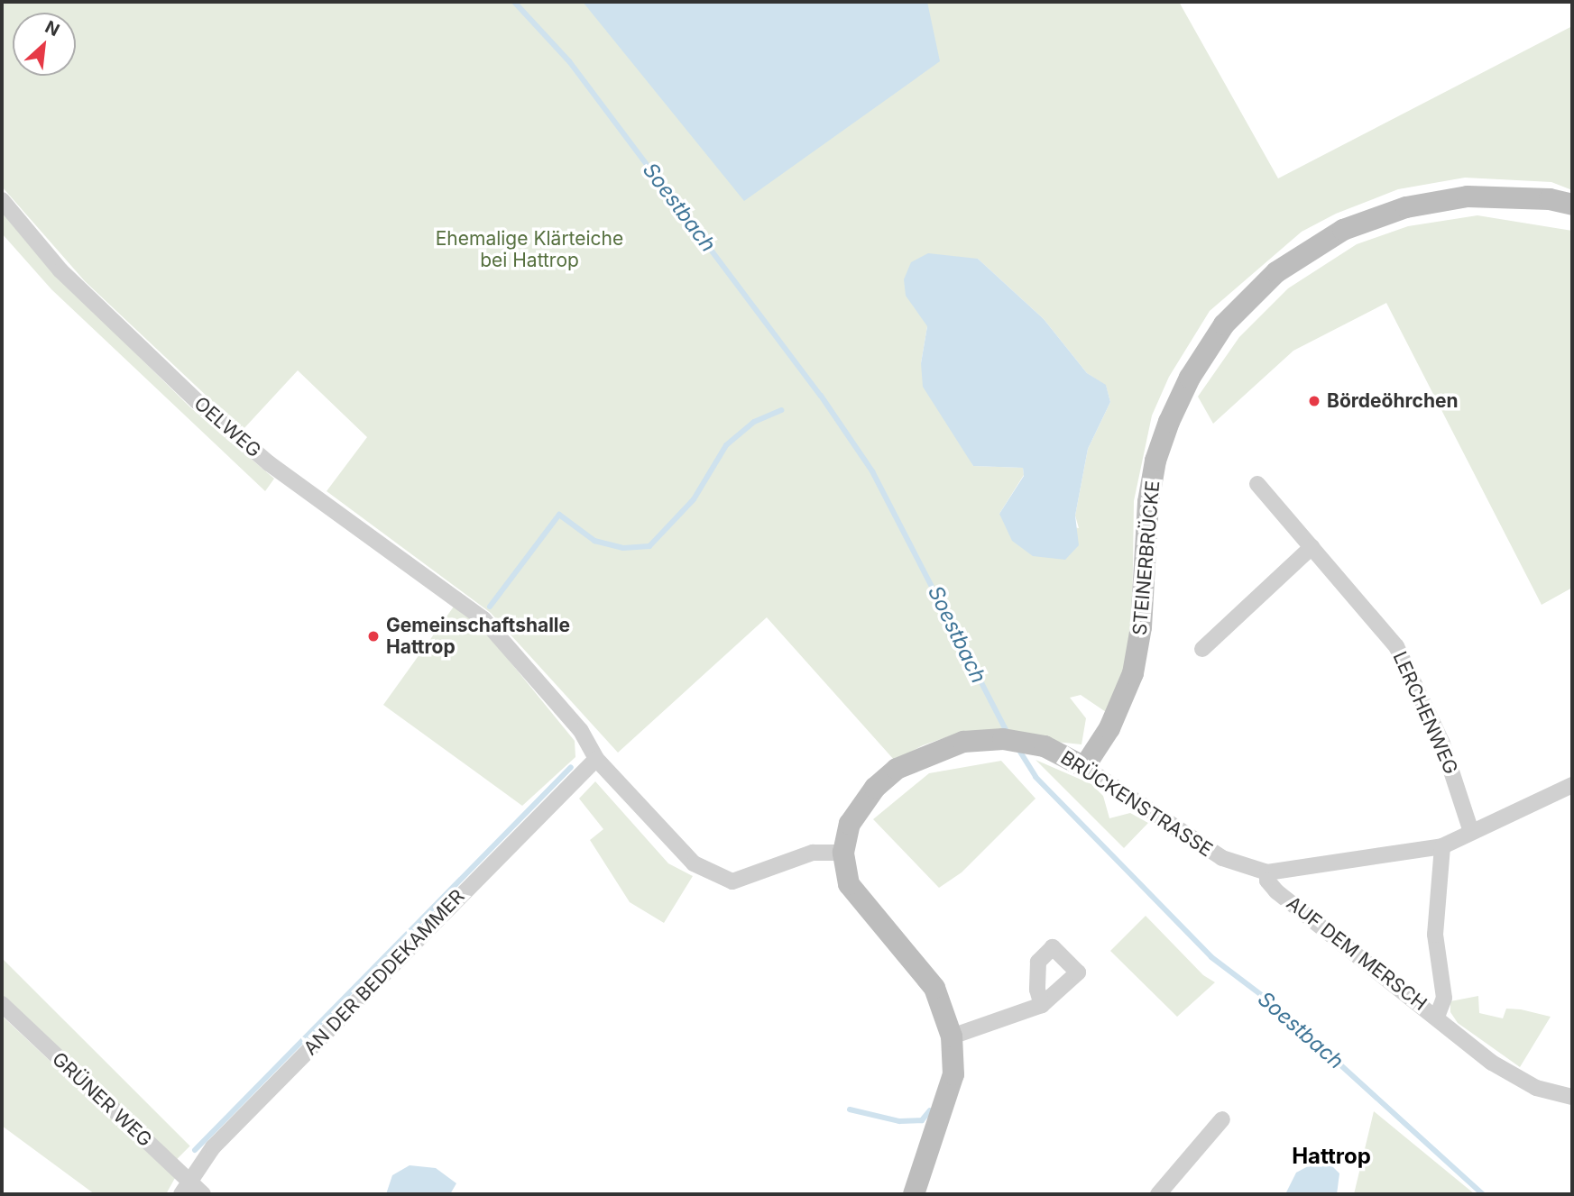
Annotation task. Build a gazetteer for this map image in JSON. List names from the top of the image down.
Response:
{
  "streets": {
    "street": [
      "OELWEG",
      "STEINERBRÜCKE",
      "LERCHENWEG",
      "BRÜCKENSTRASSE",
      "AUF DEM MERSCH",
      "AN DER BEDDEKAMMER",
      "GRÜNER WEG"
    ]
  },
  "crossings": [
    ["OELWEG", "AN DER BEDDEKAMMER"],
    ["STEINERBRÜCKE", "BRÜCKENSTRASSE"],
    ["LERCHENWEG", "BRÜCKENSTRASSE"],
    ["BRÜCKENSTRASSE", "AUF DEM MERSCH"],
    ["AN DER BEDDEKAMMER", "GRÜNER WEG"]
  ],
  "districts": ["Hattrop"],
  "water": ["Soestbach"],
  "parks": ["Ehemalige Klärteiche bei Hattrop"],
  "places": ["Bördeöhrchen", "Gemeinschaftshalle Hattrop"],
  "north": "top right"
}
